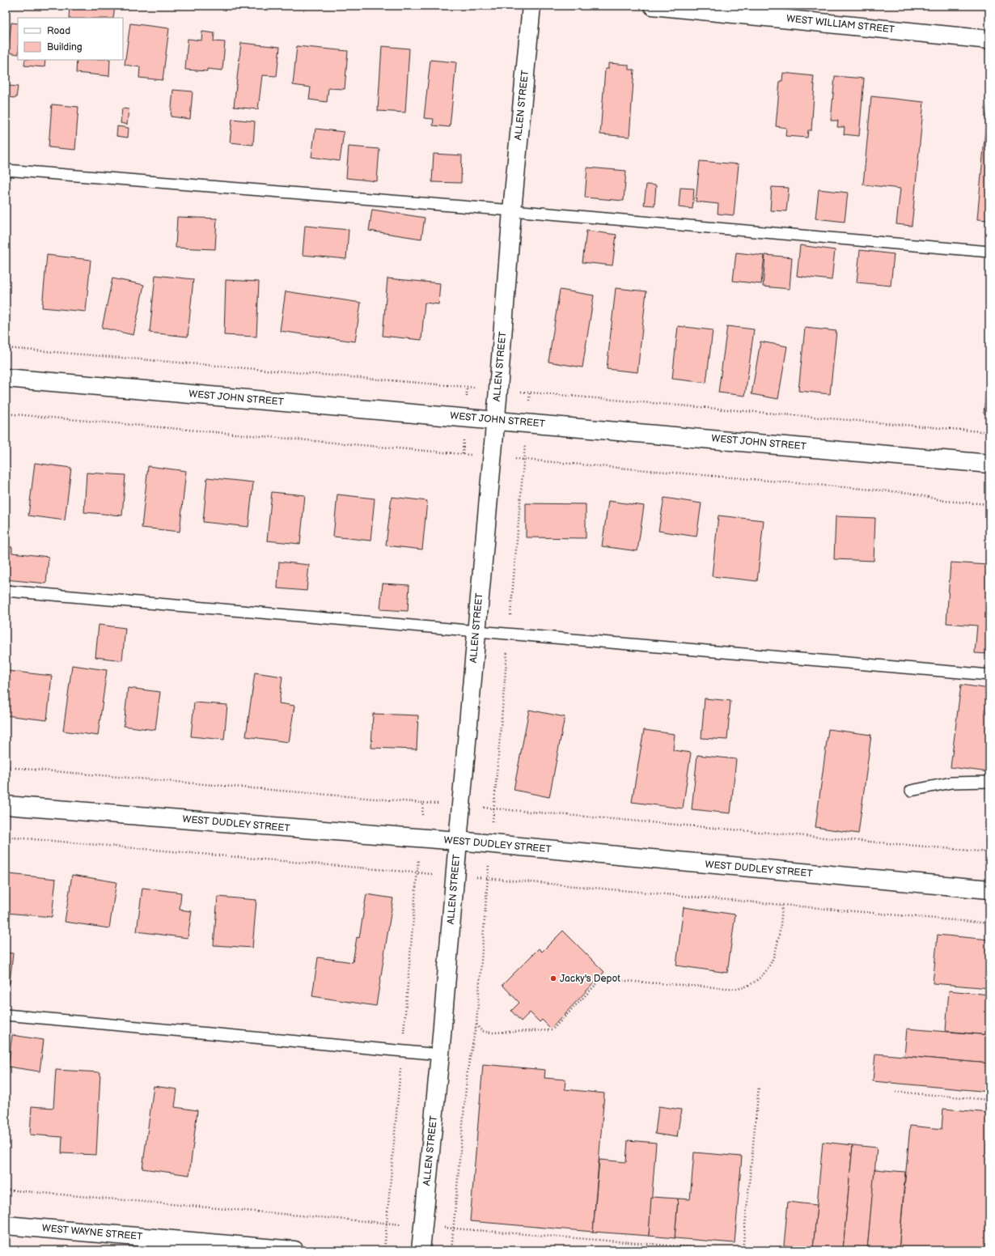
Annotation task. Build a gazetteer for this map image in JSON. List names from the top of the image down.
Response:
{
  "streets": {
    "street": [
      "WEST WILLIAM STREET",
      "ALLEN STREET",
      "WEST JOHN STREET",
      "WEST DUDLEY STREET",
      "WEST WAYNE STREET"
    ]
  },
  "crossings": [
    ["ALLEN STREET", "WEST JOHN STREET"],
    ["ALLEN STREET", "WEST DUDLEY STREET"]
  ],
  "places": ["Jacky's Depot"],
  "legend": ["Road", "Building"]
}
